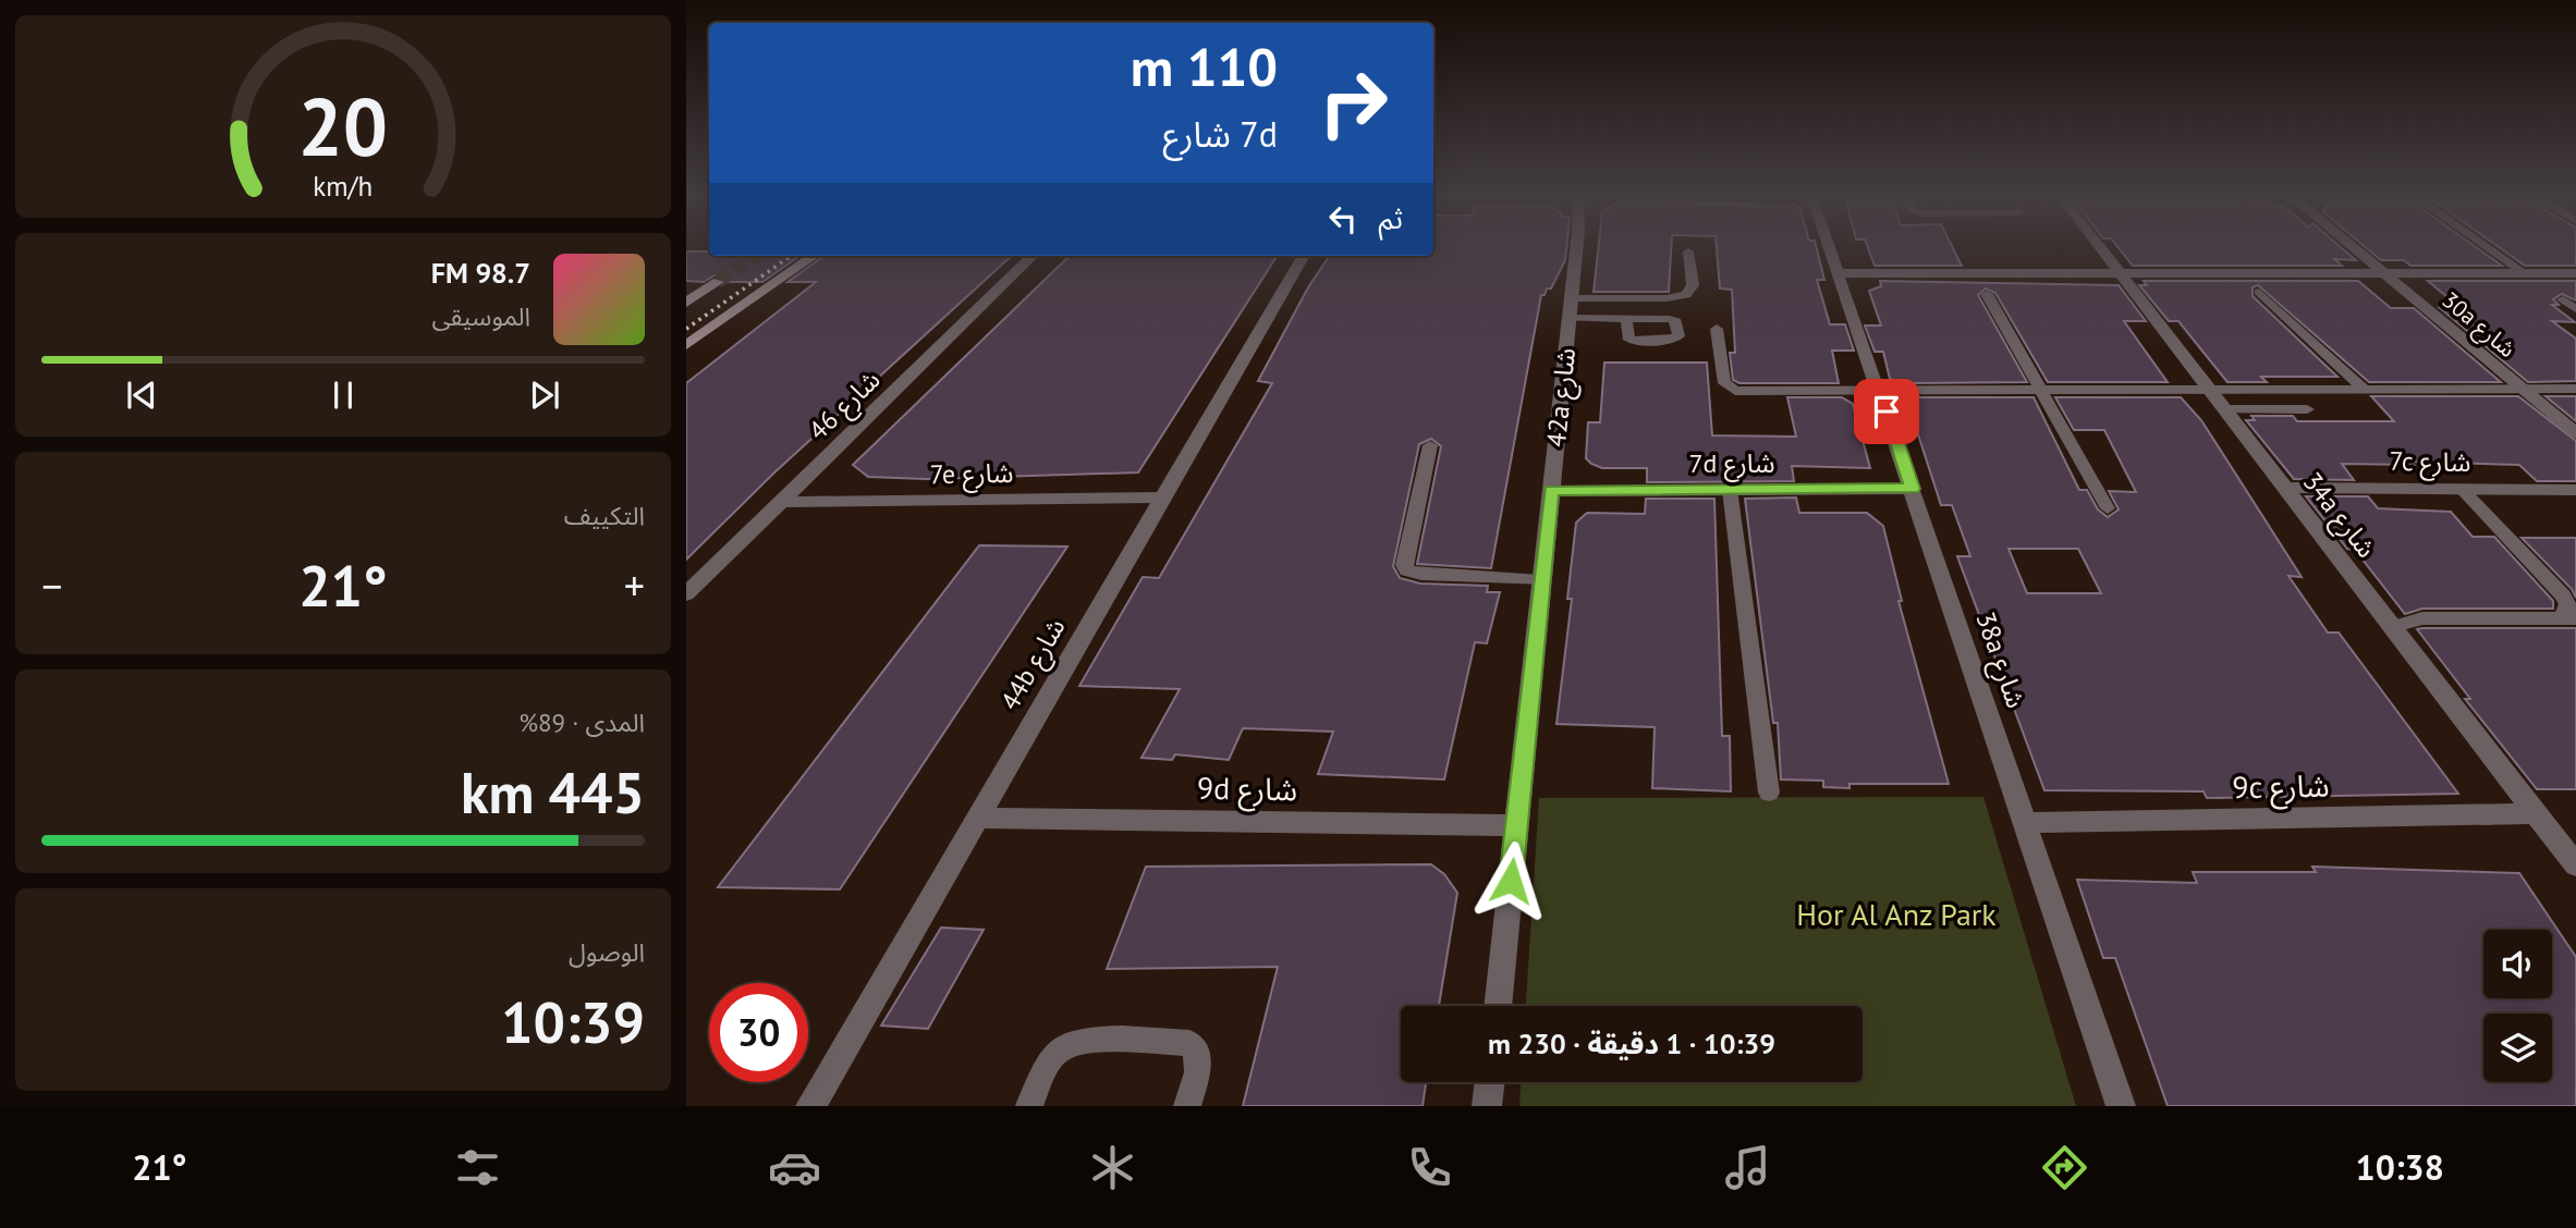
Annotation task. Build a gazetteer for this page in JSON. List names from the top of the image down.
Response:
{
  "streets": {
    "street": [
      "30a شارع",
      "42a شارع",
      "شارع 46",
      "7c شارع",
      "7d شارع",
      "7e شارع",
      "34a شارع",
      "38a شارع",
      "44b شارع",
      "9c شارع",
      "9d شارع"
    ]
  },
  "crossings": [
    ["42a شارع", "7d شارع"],
    ["42a شارع", "9d شارع"],
    ["شارع 46", "7e شارع"],
    ["7c شارع", "34a شارع"],
    ["7d شارع", "38a شارع"],
    ["7e شارع", "44b شارع"],
    ["34a شارع", "9c شارع"],
    ["38a شارع", "9c شارع"],
    ["44b شارع", "9d شارع"]
  ],
  "parks": ["Hor Al Anz Park"],
  "page": {
    "turn": ["110 m", "7d شارع"],
    "then": "ثم",
    "song": ["98.7 FM", "الموسيقى"],
    "tile": [
      "التكييف",
      ["المدى · 89%", "445 km"],
      ["الوصول", "10:39"]
    ],
    "heat": ["−", "21°", "+"],
    "limit": "30",
    "trip": "10:39 · 1 دقيقة · 230 m",
    "tabs": ["10:38", "21°"],
    "gauge": ["20", "km/h"]
  }
}
